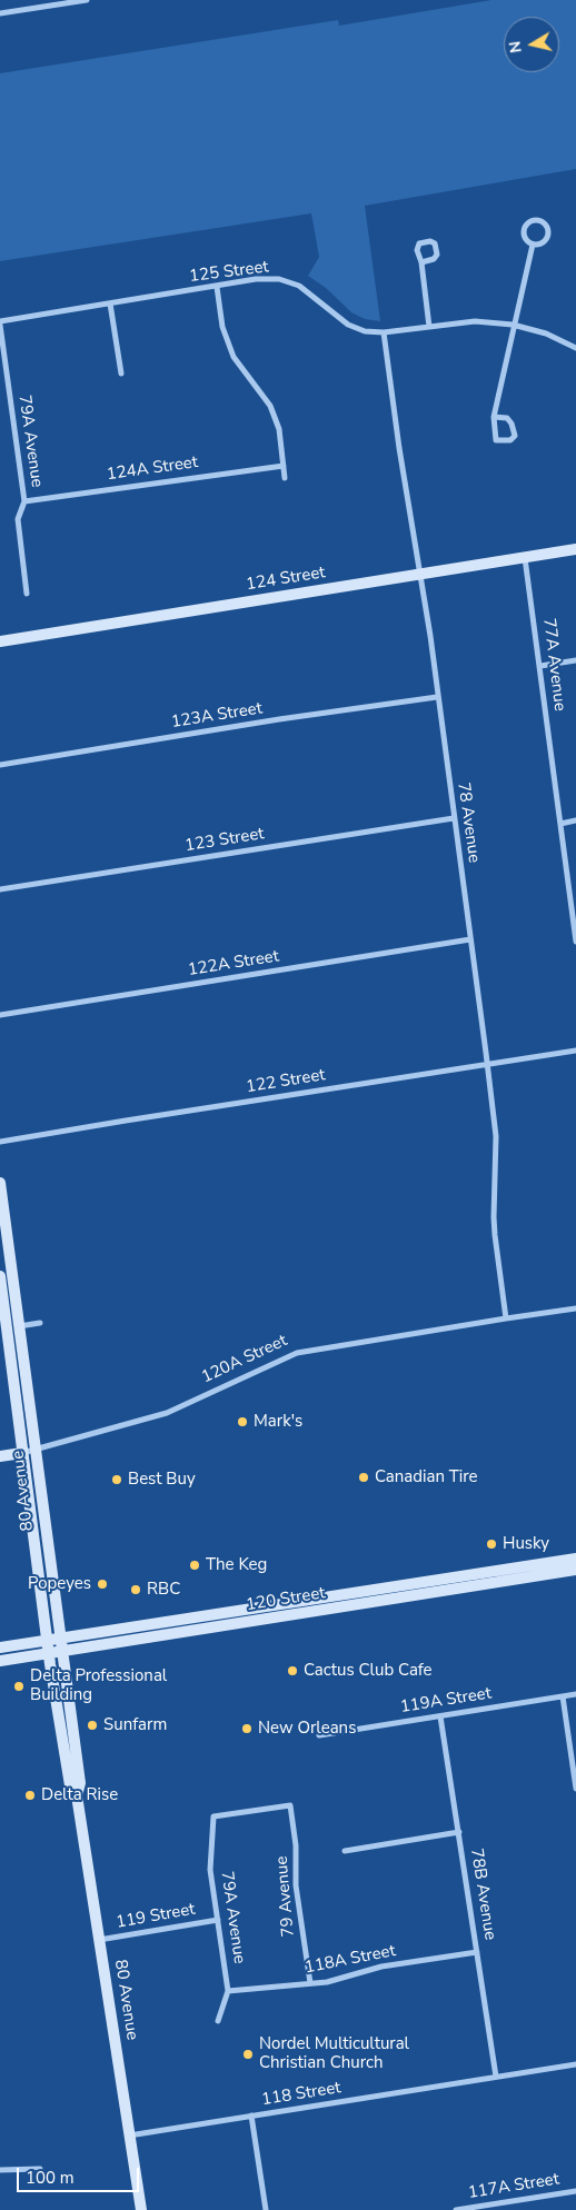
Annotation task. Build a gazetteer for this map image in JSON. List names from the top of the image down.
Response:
{
  "streets": {
    "main road": [
      "124 Street",
      "120A Street",
      "80 Avenue",
      "120 Street"
    ],
    "street": [
      "125 Street",
      "79A Avenue",
      "124A Street",
      "77A Avenue",
      "123A Street",
      "78 Avenue",
      "123 Street",
      "122A Street",
      "122 Street",
      "119A Street",
      "78B Avenue",
      "79 Avenue",
      "119 Street",
      "118A Street",
      "118 Street",
      "117A Street"
    ]
  },
  "crossings": [
    ["125 Street", "79A Avenue"],
    ["125 Street", "78 Avenue"],
    ["79A Avenue", "124A Street"],
    ["79A Avenue", "79 Avenue"],
    ["79A Avenue", "119 Street"],
    ["79A Avenue", "118A Street"],
    ["124 Street", "77A Avenue"],
    ["124 Street", "78 Avenue"],
    ["123A Street", "78 Avenue"],
    ["78 Avenue", "123 Street"],
    ["78 Avenue", "122A Street"],
    ["78 Avenue", "122 Street"],
    ["78 Avenue", "120A Street"],
    ["120A Street", "80 Avenue"],
    ["80 Avenue", "120 Street"],
    ["80 Avenue", "119 Street"],
    ["80 Avenue", "118 Street"],
    ["119A Street", "78B Avenue"],
    ["78B Avenue", "118A Street"],
    ["78B Avenue", "118 Street"],
    ["79 Avenue", "118A Street"]
  ],
  "places": [
    "Mark's",
    "Canadian Tire",
    "Best Buy",
    "Husky",
    "The Keg",
    "Popeyes",
    "RBC",
    "Cactus Club Cafe",
    "Delta Professional Building",
    "Sunfarm",
    "New Orleans",
    "Delta Rise",
    "Nordel Multicultural Christian Church"
  ],
  "scale_bar": "100 m",
  "north": "left"
}
